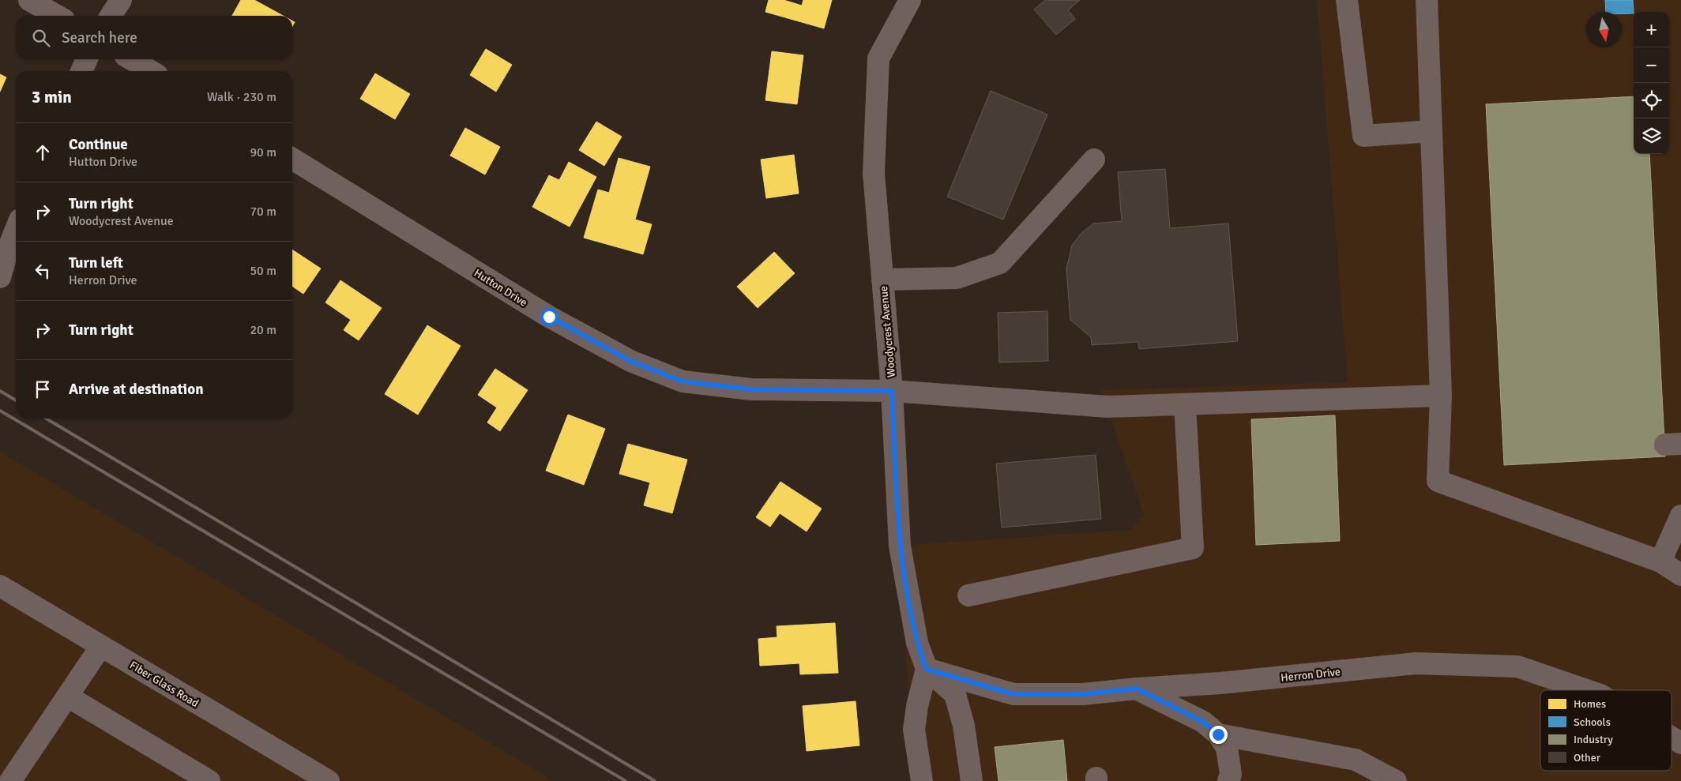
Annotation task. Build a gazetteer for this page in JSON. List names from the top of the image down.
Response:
{
  "streets": {
    "street": [
      "Hutton Drive",
      "Woodycrest Avenue",
      "Herron Drive",
      "Fiber Glass Road"
    ]
  },
  "crossings": [
    ["Hutton Drive", "Woodycrest Avenue"],
    ["Woodycrest Avenue", "Herron Drive"]
  ],
  "legend": [
    "Homes",
    "Schools",
    "Industry",
    "Other"
  ],
  "north": "bottom",
  "page": {
    "map_buttons": ["+", "−"],
    "search": "Search here",
    "heading": ["3 min", "Walk · 230 m"],
    "list": [
      ["Continue", "Hutton Drive", "90 m"],
      ["Turn right", "Woodycrest Avenue", "70 m"],
      ["Turn left", "Herron Drive", "50 m"],
      ["Turn right", "20 m"],
      "Arrive at destination"
    ]
  }
}
